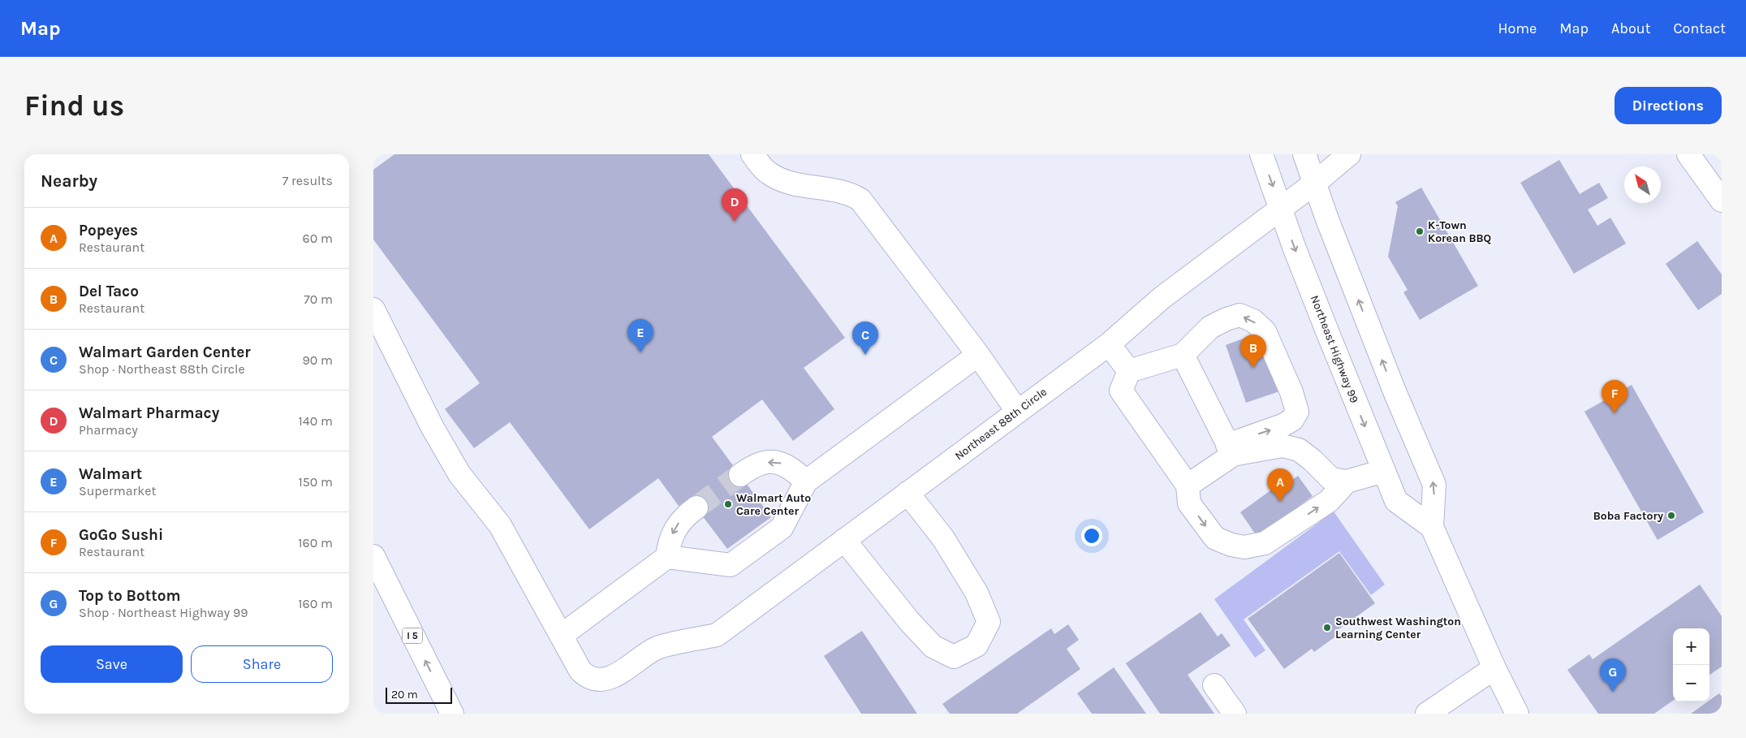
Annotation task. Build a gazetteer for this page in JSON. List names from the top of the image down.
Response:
{
  "streets": {
    "main road": ["Northeast Highway 99", "Northeast 88th Circle", "I 5"]
  },
  "crossings": [
    ["Northeast Highway 99", "Northeast 88th Circle"]
  ],
  "places": [
    "K-Town Korean BBQ",
    "Walmart Auto Care Center",
    "Boba Factory",
    "Southwest Washington Learning Center"
  ],
  "scale_bar": "20 m",
  "north": "top left",
  "page": {
    "header": "Map",
    "nav": [
      "Home",
      "Map",
      "About",
      "Contact"
    ],
    "buttons": [
      "Directions",
      ["Save", "Share"]
    ],
    "title": "Find us",
    "heading": ["Nearby", "7 results"],
    "pins": [
      "D",
      "E",
      "C",
      "B",
      "F",
      "A",
      "G"
    ],
    "list": [
      {
        "mark": "A",
        "name": "Popeyes",
        "note": "Restaurant",
        "value": "60 m"
      },
      {
        "mark": "B",
        "name": "Del Taco",
        "note": "Restaurant",
        "value": "70 m"
      },
      {
        "mark": "C",
        "name": "Walmart Garden Center",
        "note": "Shop · Northeast 88th Circle",
        "value": "90 m"
      },
      {
        "mark": "D",
        "name": "Walmart Pharmacy",
        "note": "Pharmacy",
        "value": "140 m"
      },
      {
        "mark": "E",
        "name": "Walmart",
        "note": "Supermarket",
        "value": "150 m"
      },
      {
        "mark": "F",
        "name": "GoGo Sushi",
        "note": "Restaurant",
        "value": "160 m"
      },
      {
        "mark": "G",
        "name": "Top to Bottom",
        "note": "Shop · Northeast Highway 99",
        "value": "160 m"
      }
    ],
    "map_buttons": ["+", "−"],
    "scale": "20 m"
  }
}
